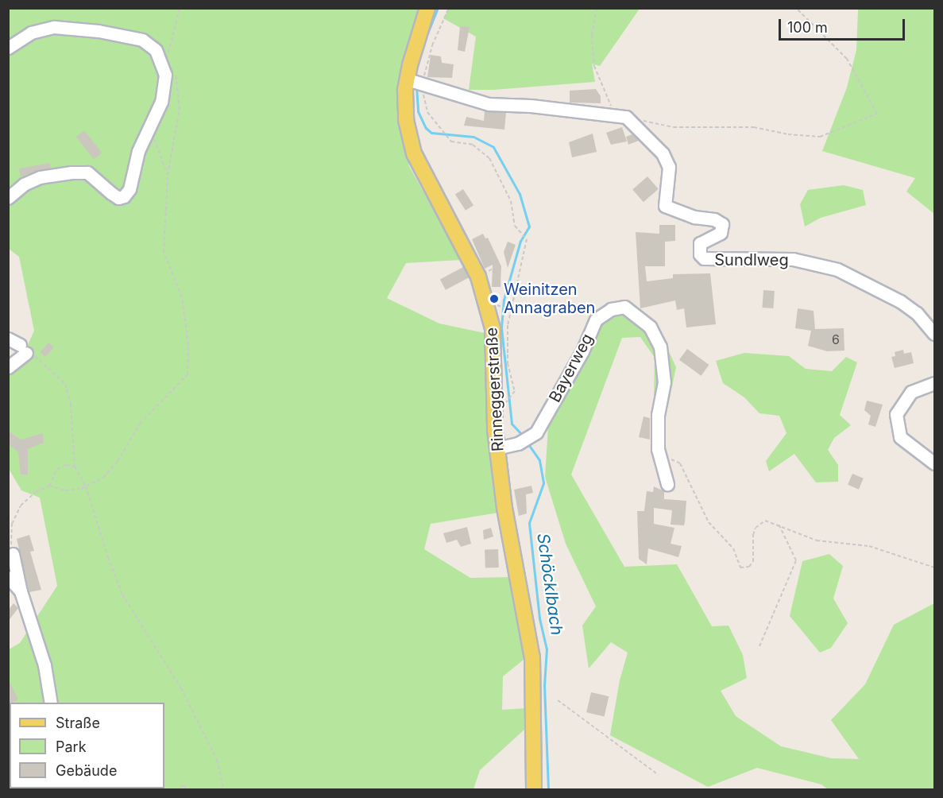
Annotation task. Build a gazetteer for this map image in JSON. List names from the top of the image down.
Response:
{
  "streets": {
    "main road": ["Rinneggerstraße"],
    "street": ["Sundlweg", "Bayerweg"]
  },
  "water": ["Schöcklbach"],
  "places": ["Weinitzen Annagraben"],
  "house_numbers": ["6"],
  "legend": ["Straße", "Park", "Gebäude"],
  "scale_bar": "100 m"
}
